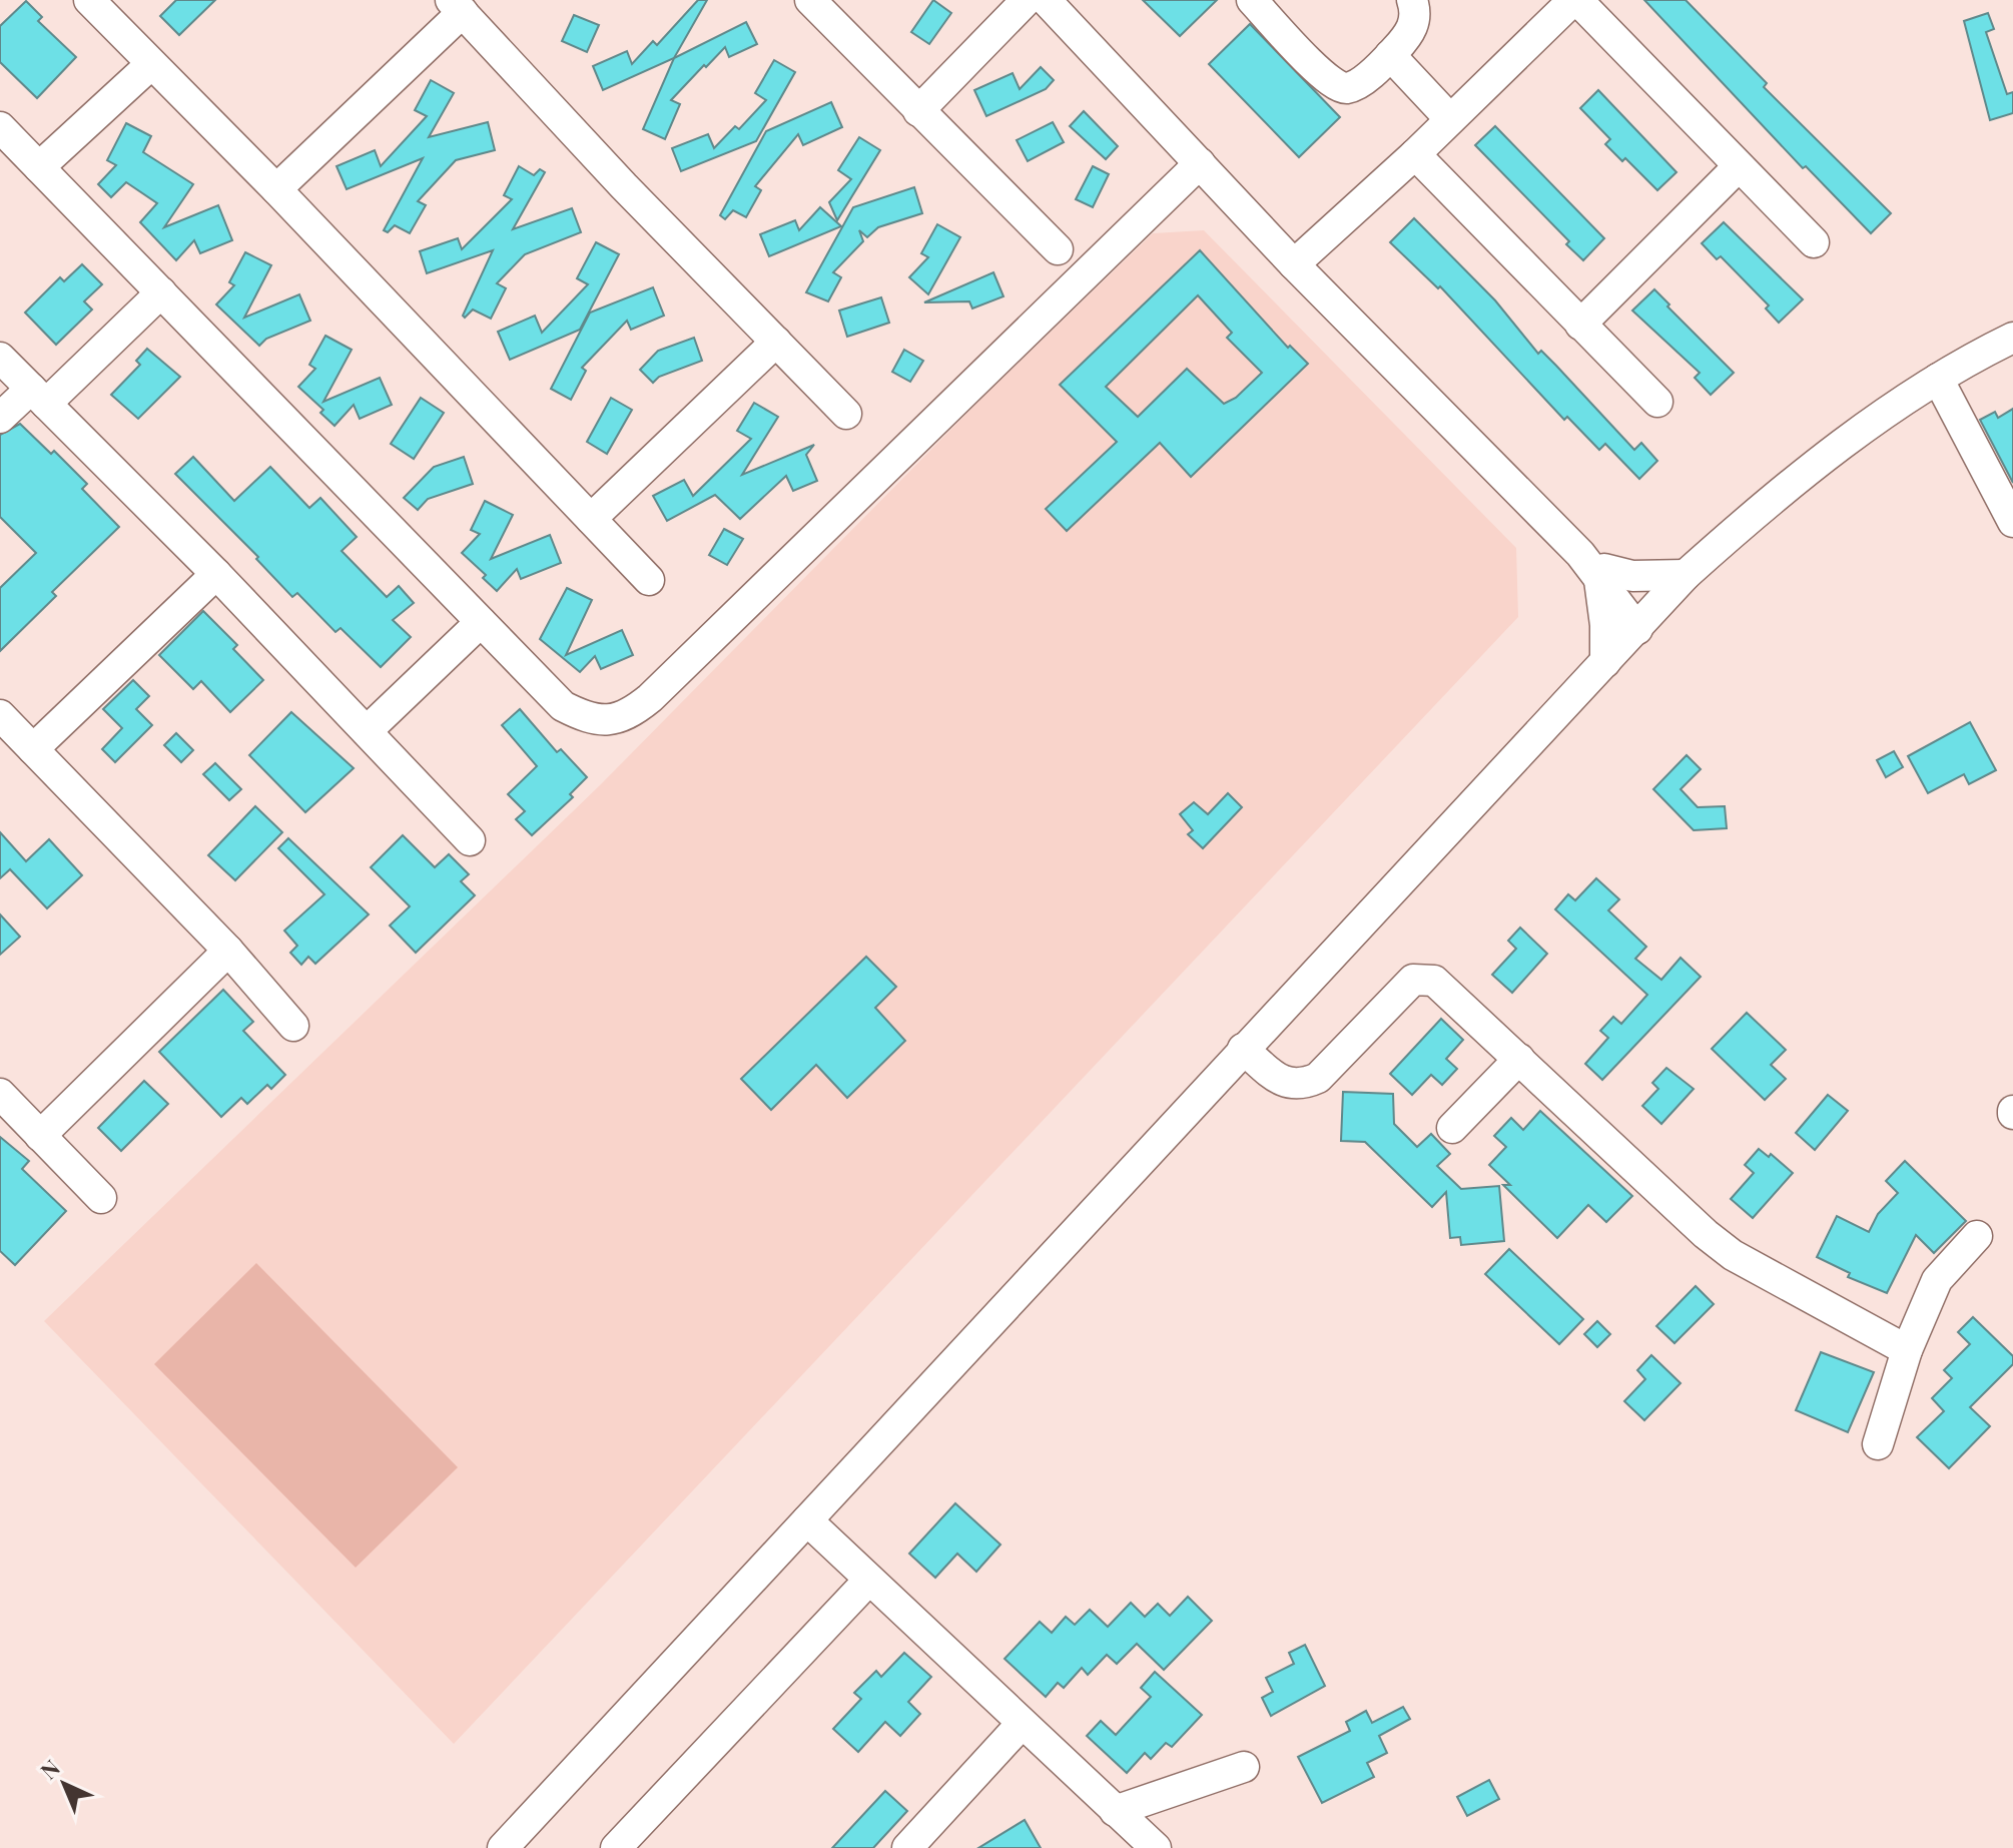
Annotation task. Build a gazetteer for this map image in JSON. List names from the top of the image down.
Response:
{
  "north": "top left"
}
